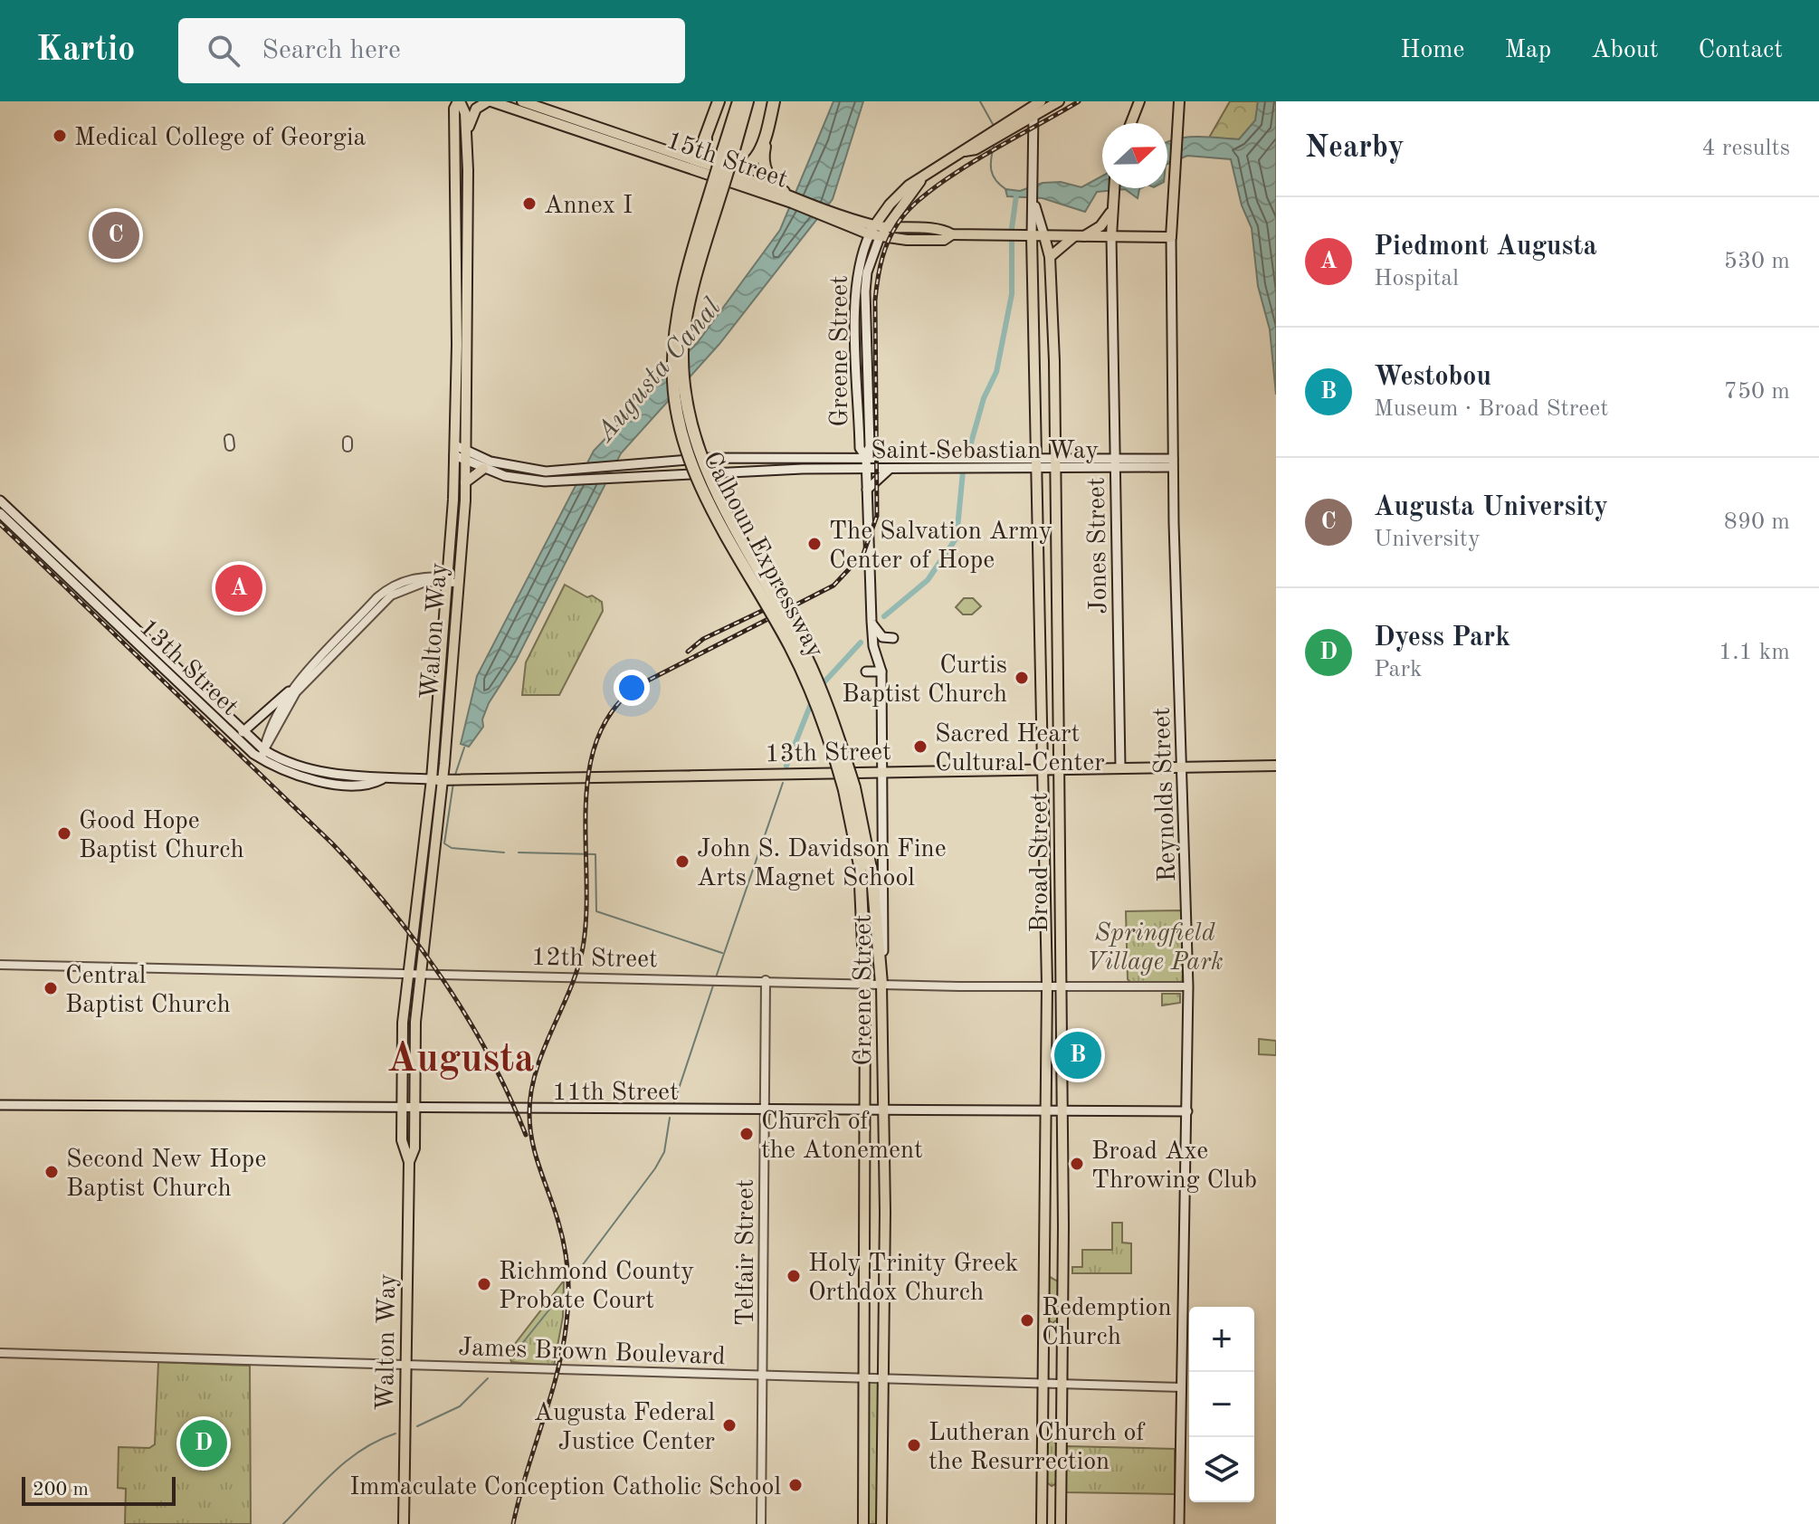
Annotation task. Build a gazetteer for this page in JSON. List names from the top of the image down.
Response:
{
  "streets": {
    "highway": ["Calhoun Expressway"],
    "main road": [
      "15th Street",
      "Greene Street",
      "Saint Sebastian Way",
      "Jones Street",
      "Walton Way",
      "13th Street",
      "Reynolds Street",
      "Broad Street",
      "11th Street"
    ],
    "street": ["12th Street", "Telfair Street", "James Brown Boulevard"]
  },
  "crossings": [
    ["15th Street", "Greene Street"],
    ["15th Street", "Jones Street"],
    ["15th Street", "Reynolds Street"],
    ["15th Street", "Broad Street"],
    ["Greene Street", "Saint Sebastian Way"],
    ["Greene Street", "Calhoun Expressway"],
    ["Greene Street", "13th Street"],
    ["Greene Street", "Broad Street"],
    ["Greene Street", "12th Street"],
    ["Greene Street", "11th Street"],
    ["Greene Street", "James Brown Boulevard"],
    ["Saint Sebastian Way", "Jones Street"],
    ["Saint Sebastian Way", "Walton Way"],
    ["Saint Sebastian Way", "Reynolds Street"],
    ["Saint Sebastian Way", "Broad Street"],
    ["Jones Street", "13th Street"],
    ["Calhoun Expressway", "12th Street"],
    ["Walton Way", "13th Street"],
    ["Walton Way", "12th Street"],
    ["Walton Way", "11th Street"],
    ["Walton Way", "James Brown Boulevard"],
    ["13th Street", "Reynolds Street"],
    ["13th Street", "Broad Street"],
    ["Reynolds Street", "12th Street"],
    ["Reynolds Street", "11th Street"],
    ["Reynolds Street", "James Brown Boulevard"],
    ["Broad Street", "12th Street"],
    ["Broad Street", "11th Street"],
    ["Broad Street", "James Brown Boulevard"],
    ["12th Street", "Telfair Street"],
    ["11th Street", "Telfair Street"],
    ["Telfair Street", "James Brown Boulevard"]
  ],
  "districts": ["Augusta"],
  "water": ["Augusta Canal"],
  "parks": ["Springfield Village Park"],
  "places": [
    "Medical College of Georgia",
    "Annex I",
    "The Salvation Army Center of Hope",
    "Curtis Baptist Church",
    "Sacred Heart Cultural Center",
    "Good Hope Baptist Church",
    "John S. Davidson Fine Arts Magnet School",
    "Central Baptist Church",
    "Church of the Atonement",
    "Broad Axe Throwing Club",
    "Second New Hope Baptist Church",
    "Holy Trinity Greek Orthdox Church",
    "Richmond County Probate Court",
    "Redemption Church",
    "Augusta Federal Justice Center",
    "Lutheran Church of the Resurrection",
    "Immaculate Conception Catholic School"
  ],
  "scale_bar": "200 m",
  "north": "right",
  "page": {
    "header": "Kartio",
    "search": "Search here",
    "nav": [
      "Home",
      "Map",
      "About",
      "Contact"
    ],
    "heading": ["Nearby", "4 results"],
    "list": [
      {
        "mark": "A",
        "name": "Piedmont Augusta",
        "note": "Hospital",
        "value": "530 m"
      },
      {
        "mark": "B",
        "name": "Westobou",
        "note": "Museum · Broad Street",
        "value": "750 m"
      },
      {
        "mark": "C",
        "name": "Augusta University",
        "note": "University",
        "value": "890 m"
      },
      {
        "mark": "D",
        "name": "Dyess Park",
        "note": "Park",
        "value": "1.1 km"
      }
    ],
    "pins": [
      "C",
      "A",
      "B",
      "D"
    ],
    "map_buttons": ["+", "−"],
    "scale": "200 m"
  }
}
